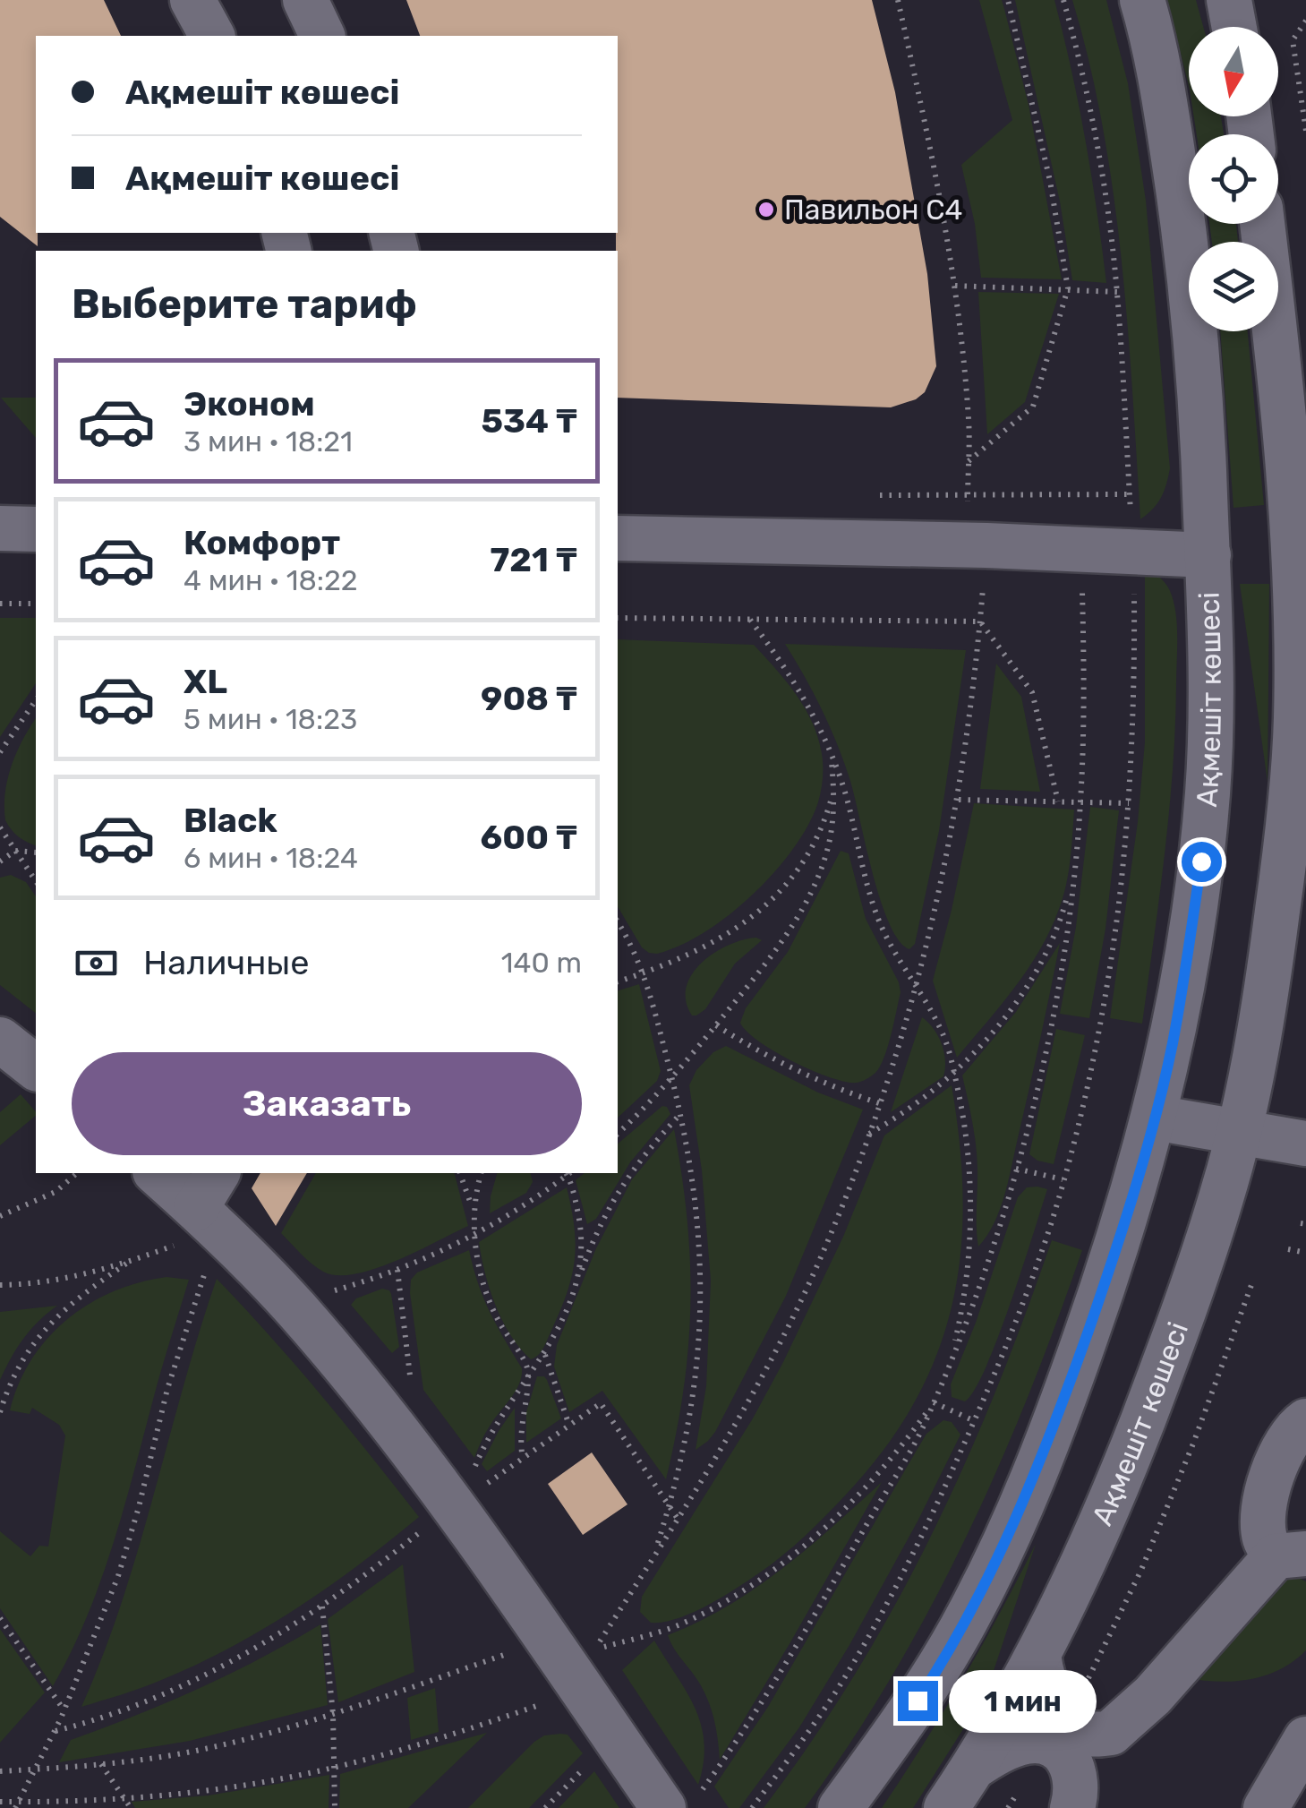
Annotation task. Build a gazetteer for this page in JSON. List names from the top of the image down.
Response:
{
  "streets": {
    "street": ["Ақмешіт көшесі"]
  },
  "places": ["Павильон С4"],
  "north": "bottom",
  "page": {
    "banner": ["Ақмешіт көшесі", "Ақмешіт көшесі"],
    "heading": "Выберите тариф",
    "list": [
      {
        "name": "Эконом",
        "note": "3 мин · 18:21",
        "value": "534 ₸"
      },
      {
        "name": "Комфорт",
        "note": "4 мин · 18:22",
        "value": "721 ₸"
      },
      {
        "name": "XL",
        "note": "5 мин · 18:23",
        "value": "908 ₸"
      },
      {
        "name": "Black",
        "note": "6 мин · 18:24",
        "value": "600 ₸"
      }
    ],
    "pay": ["Наличные", "140 m"],
    "buttons": "Заказать",
    "bubble": "1 мин"
  }
}
